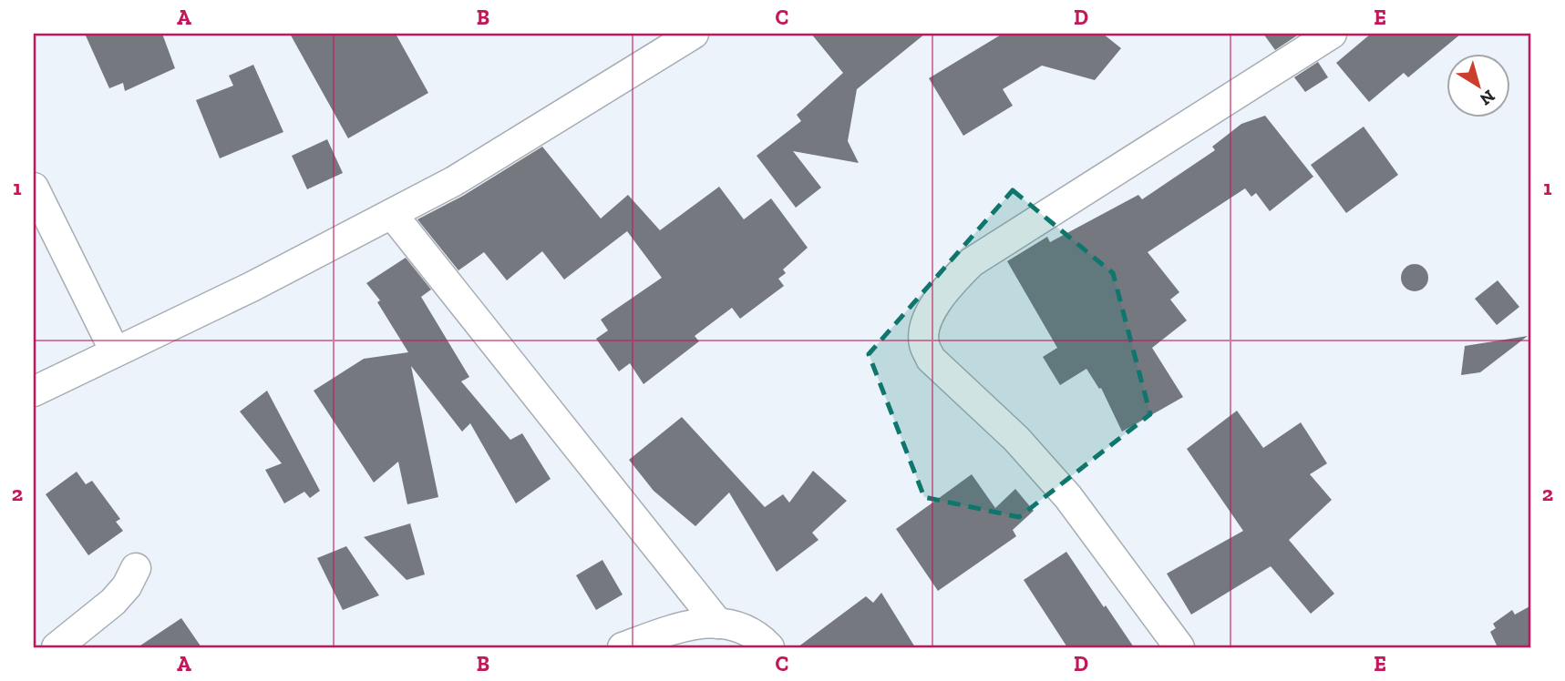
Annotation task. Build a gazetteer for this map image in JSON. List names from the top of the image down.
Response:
{
  "north": "bottom right",
  "grid": {
    "columns": [
      "A",
      "B",
      "C",
      "D",
      "E"
    ],
    "rows": ["1", "2"]
  }
}
